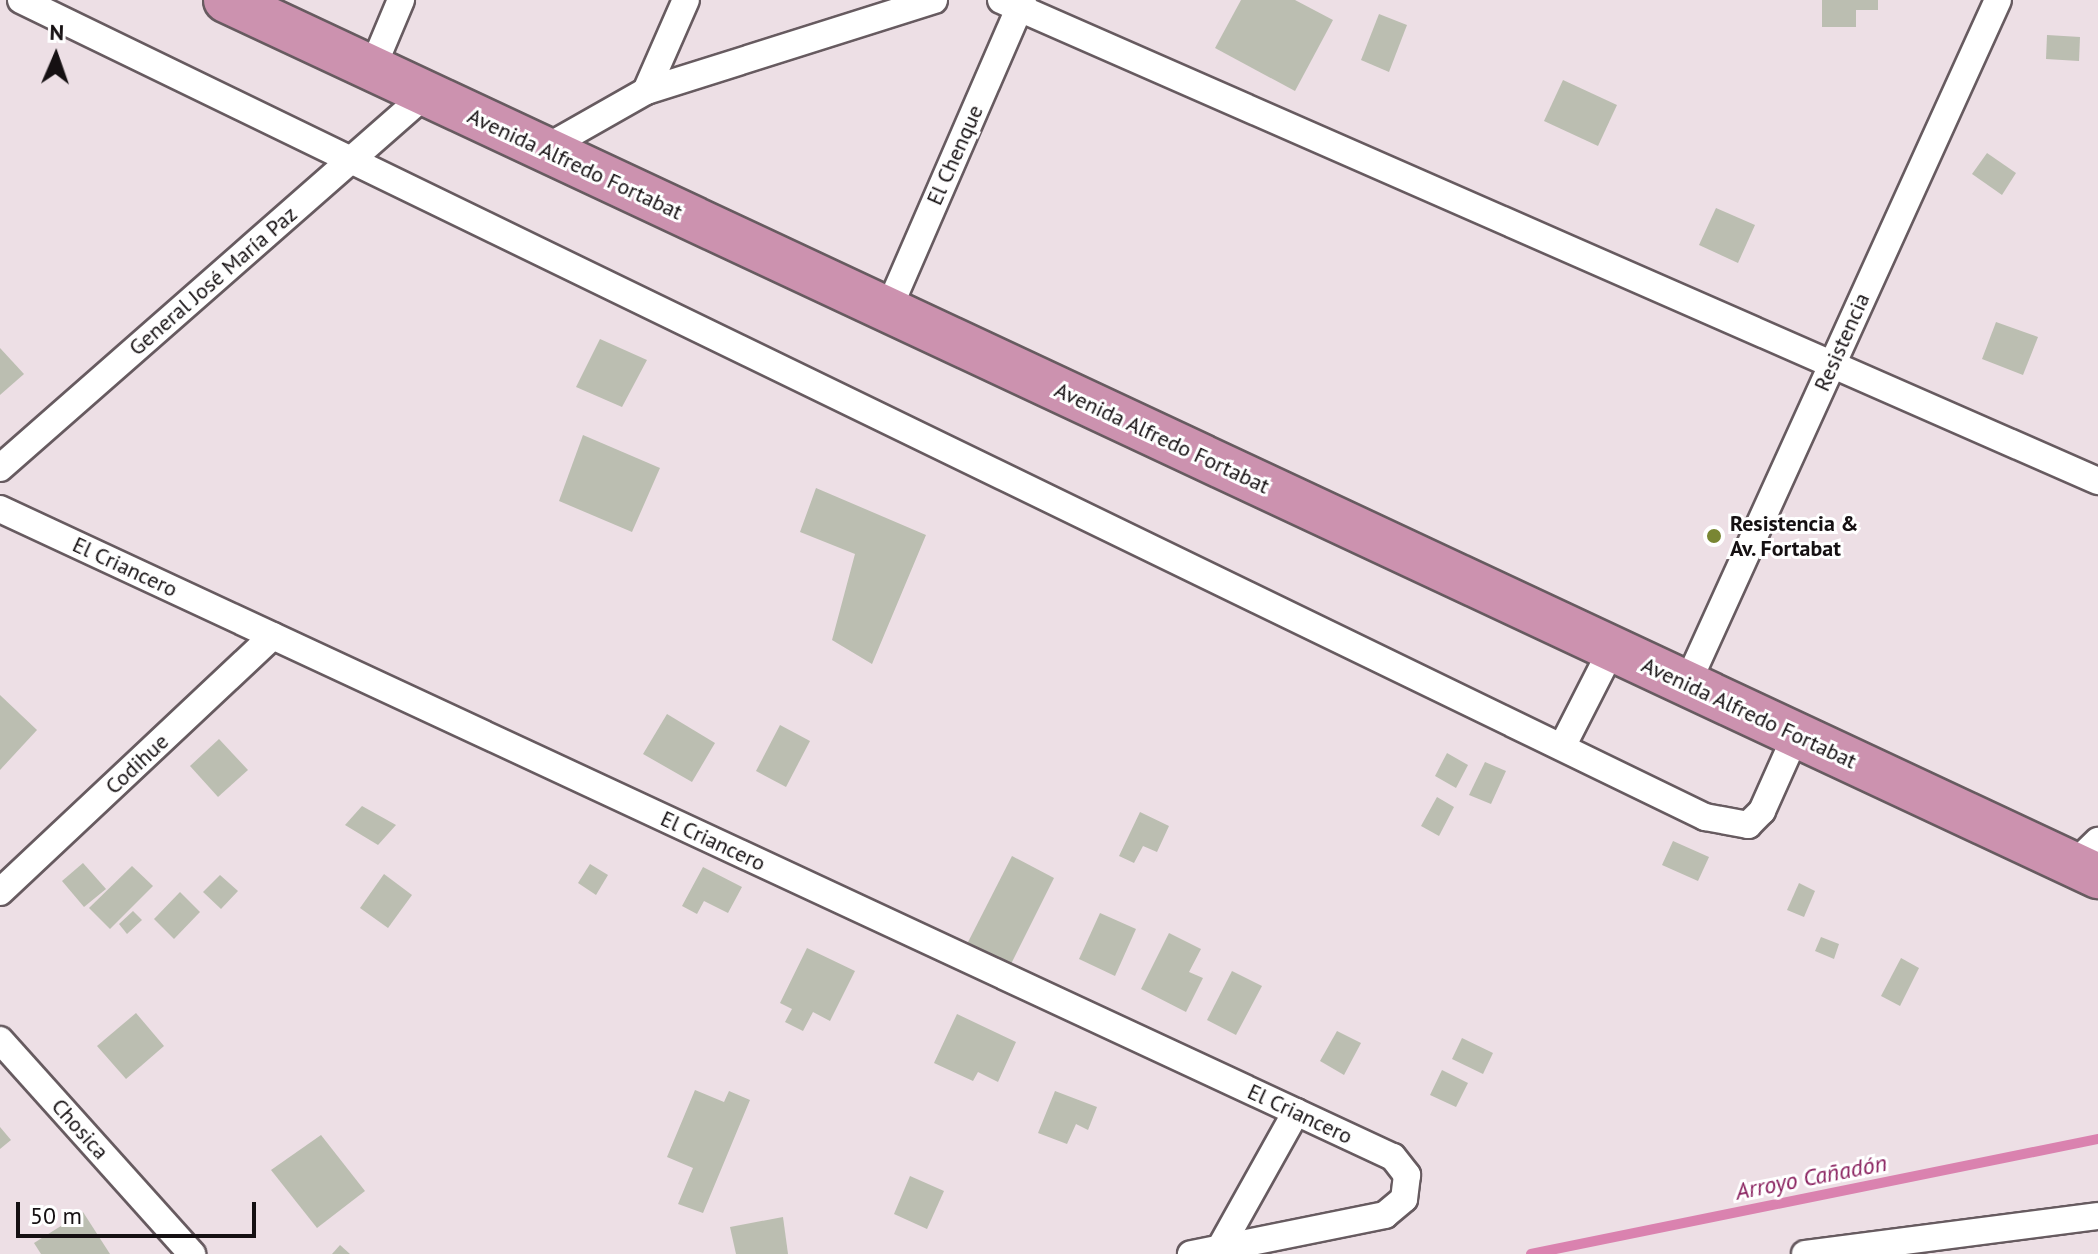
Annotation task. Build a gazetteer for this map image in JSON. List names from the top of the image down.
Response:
{
  "streets": {
    "highway": ["Avenida Alfredo Fortabat"],
    "street": [
      "El Chenque",
      "General José María Paz",
      "Resistencia",
      "El Criancero",
      "Codihue",
      "Chosica"
    ]
  },
  "crossings": [
    ["El Chenque", "Avenida Alfredo Fortabat"],
    ["Avenida Alfredo Fortabat", "General José María Paz"],
    ["Avenida Alfredo Fortabat", "Resistencia"],
    ["El Criancero", "Codihue"]
  ],
  "water": ["Arroyo Cañadón"],
  "places": ["Resistencia & Av. Fortabat"],
  "scale_bar": "50 m",
  "north": "top"
}
